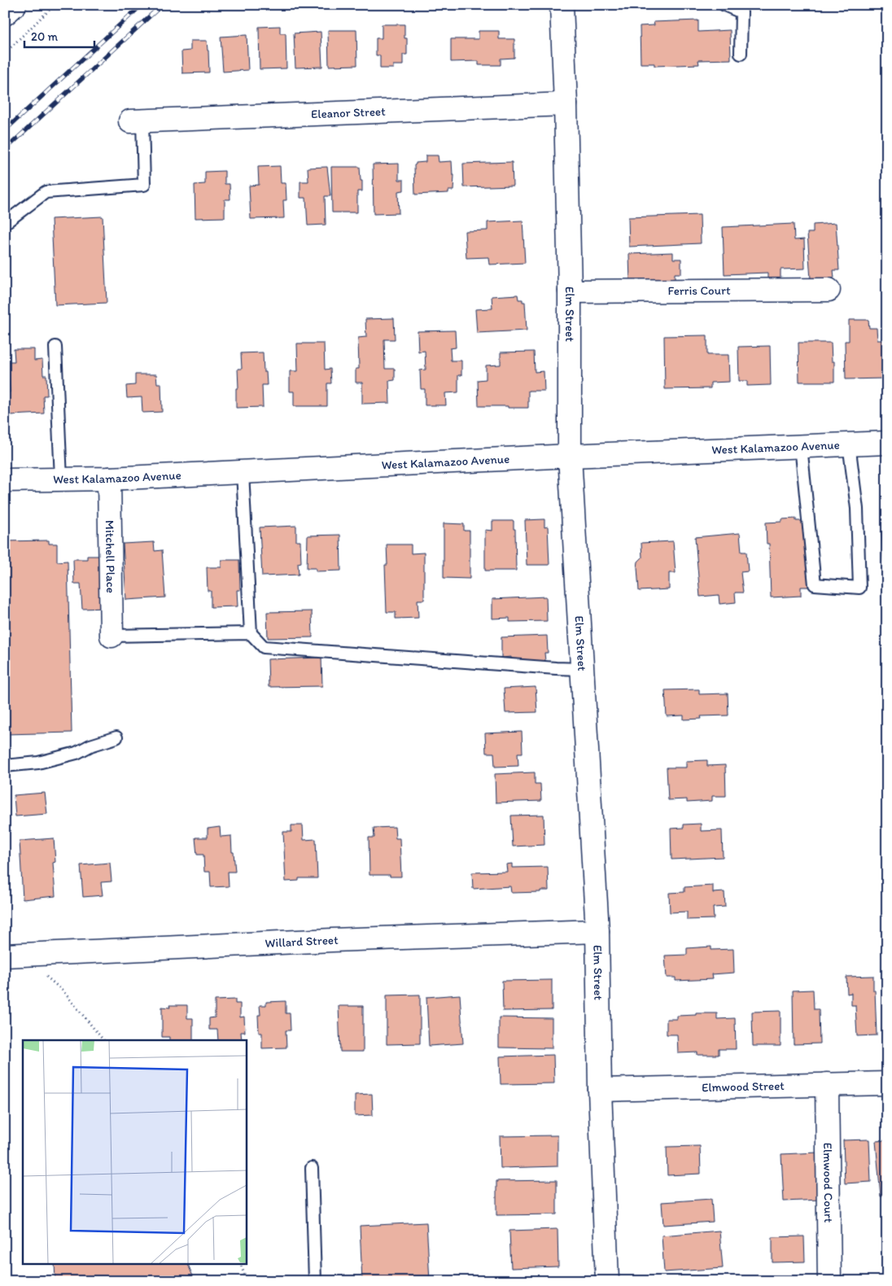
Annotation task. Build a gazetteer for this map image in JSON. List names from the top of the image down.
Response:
{
  "streets": {
    "street": [
      "Eleanor Street",
      "Ferris Court",
      "Elm Street",
      "West Kalamazoo Avenue",
      "Mitchell Place",
      "Willard Street",
      "Elmwood Street",
      "Elmwood Court"
    ]
  },
  "crossings": [
    ["Eleanor Street", "Elm Street"],
    ["Ferris Court", "Elm Street"],
    ["Elm Street", "West Kalamazoo Avenue"],
    ["Elm Street", "Willard Street"],
    ["Elm Street", "Elmwood Street"],
    ["West Kalamazoo Avenue", "Mitchell Place"],
    ["Elmwood Street", "Elmwood Court"]
  ],
  "scale_bar": "20 m"
}
